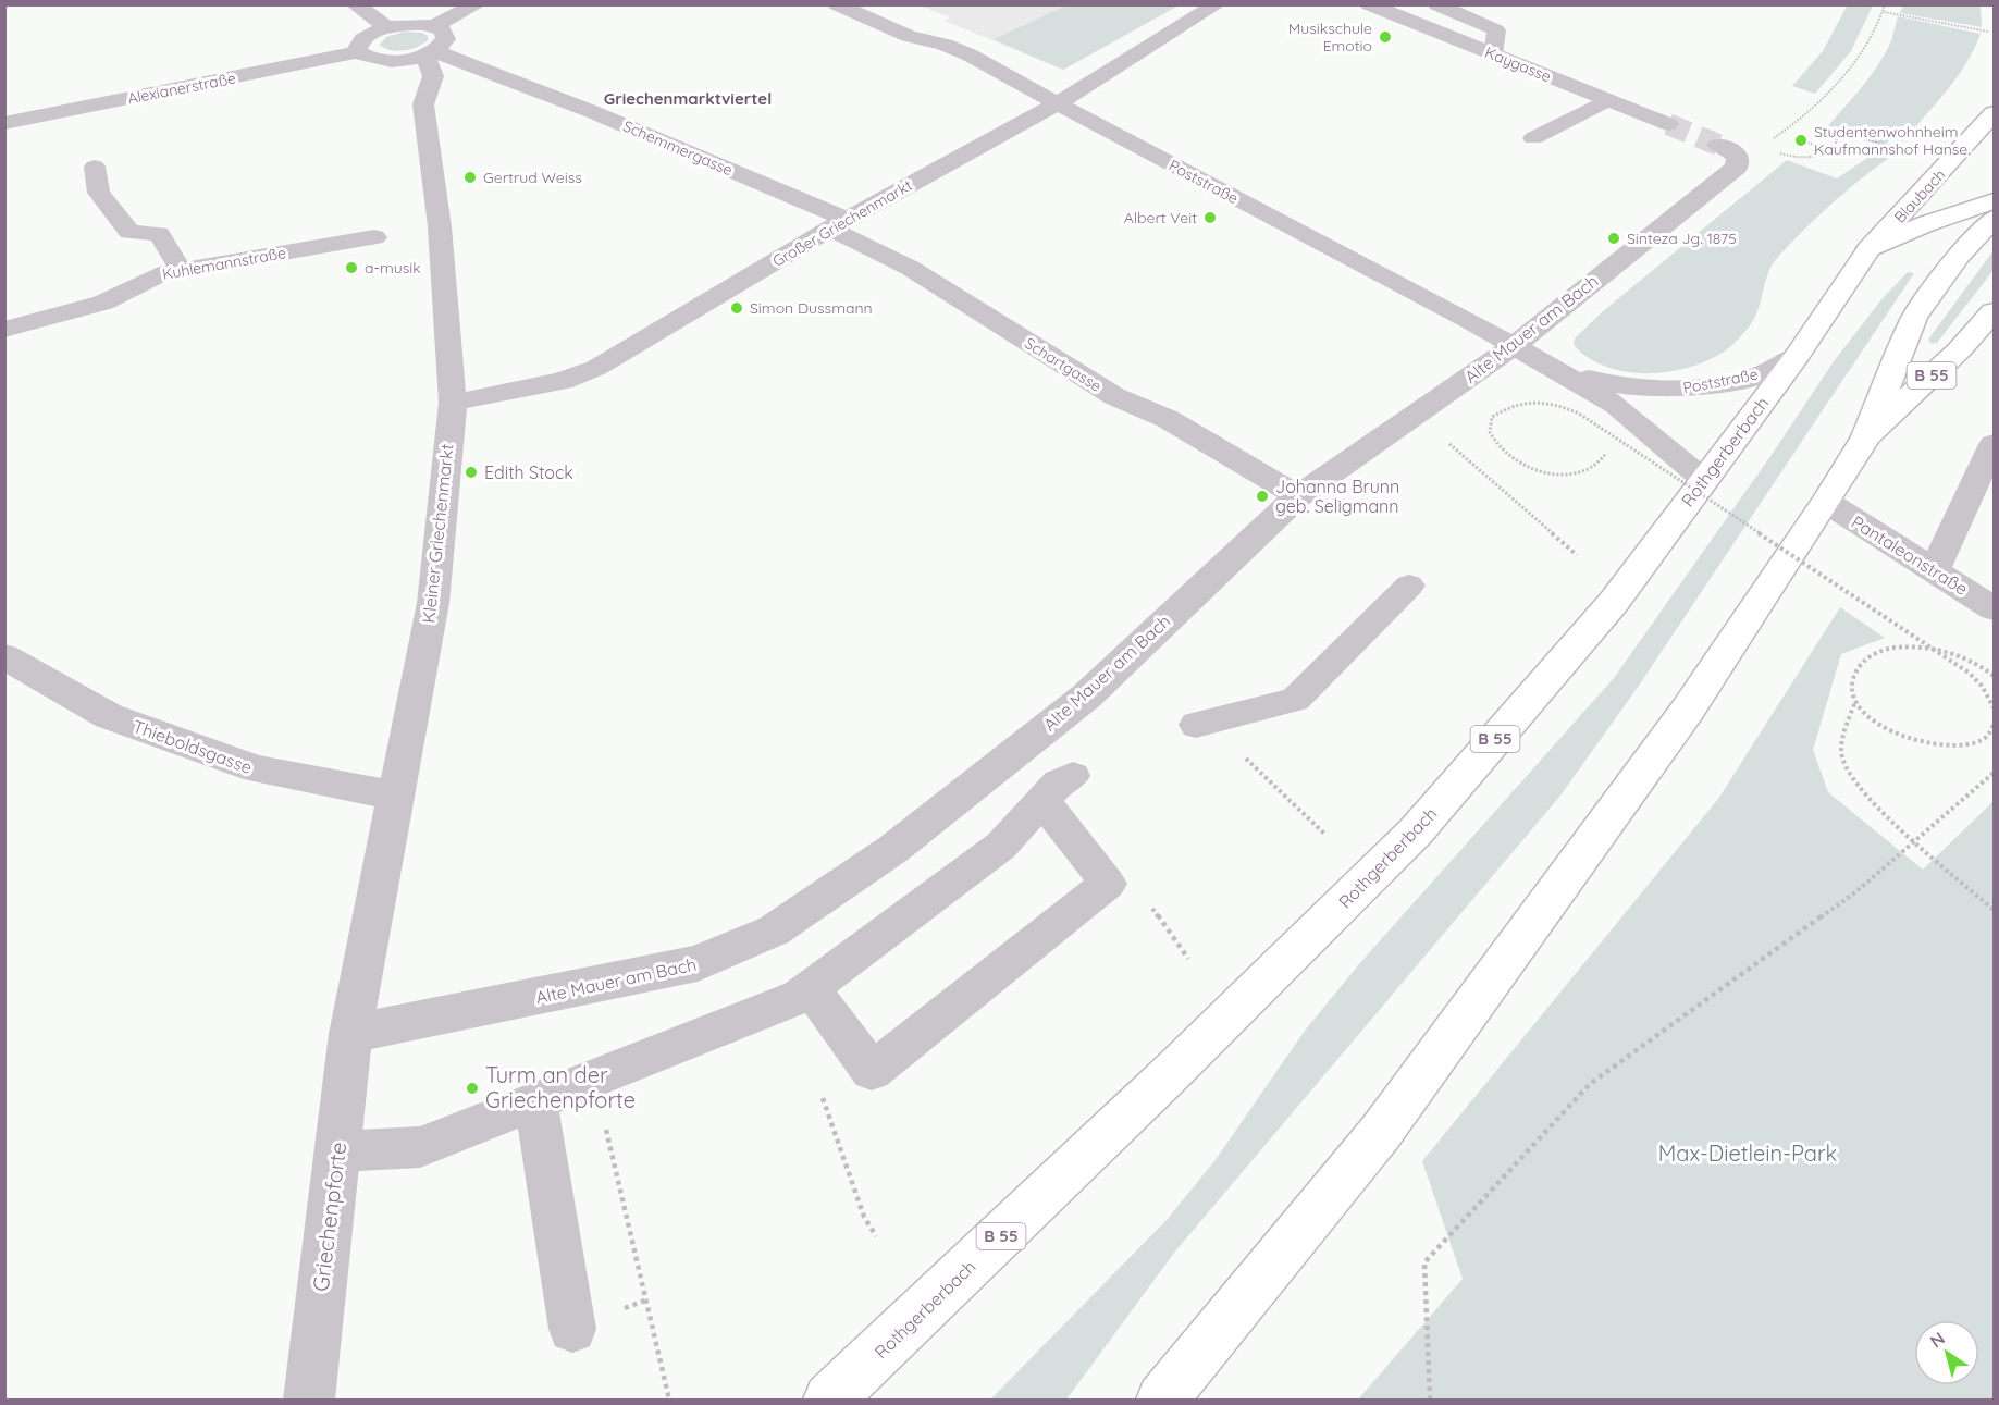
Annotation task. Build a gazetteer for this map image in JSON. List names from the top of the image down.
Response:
{
  "streets": {
    "main road": ["Blaubach", "B 55", "Rothgerberbach"],
    "street": [
      "Kaygasse",
      "Alexianerstraße",
      "Schemmergasse",
      "Poststraße",
      "Großer Griechenmarkt",
      "Kuhlemannstraße",
      "Alte Mauer am Bach",
      "Schartgasse",
      "Kleiner Griechenmarkt",
      "Pantaleonstraße",
      "Thieboldsgasse",
      "Griechenpforte"
    ]
  },
  "crossings": [
    ["Schemmergasse", "Großer Griechenmarkt"],
    ["Schemmergasse", "Schartgasse"],
    ["Schemmergasse", "Kleiner Griechenmarkt"],
    ["Poststraße", "Großer Griechenmarkt"],
    ["Poststraße", "Alte Mauer am Bach"],
    ["Poststraße", "Rothgerberbach"],
    ["Blaubach", "Rothgerberbach"],
    ["Großer Griechenmarkt", "Schartgasse"],
    ["Großer Griechenmarkt", "Kleiner Griechenmarkt"],
    ["Alte Mauer am Bach", "Schartgasse"],
    ["Alte Mauer am Bach", "Kleiner Griechenmarkt"],
    ["Alte Mauer am Bach", "Griechenpforte"],
    ["B 55", "Pantaleonstraße"],
    ["Kleiner Griechenmarkt", "Thieboldsgasse"],
    ["Kleiner Griechenmarkt", "Griechenpforte"]
  ],
  "districts": ["Griechenmarktviertel"],
  "parks": ["Max-Dietlein-Park"],
  "places": [
    "Musikschule Emotio",
    "Studentenwohnheim Kaufmannshof Hanse.",
    "Gertrud Weiss",
    "Albert Veit",
    "Sinteza Jg. 1875",
    "a-musik",
    "Simon Dussmann",
    "Edith Stock",
    "Johanna Brunn geb. Seligmann",
    "Turm an der Griechenpforte"
  ],
  "north": "top left"
}
